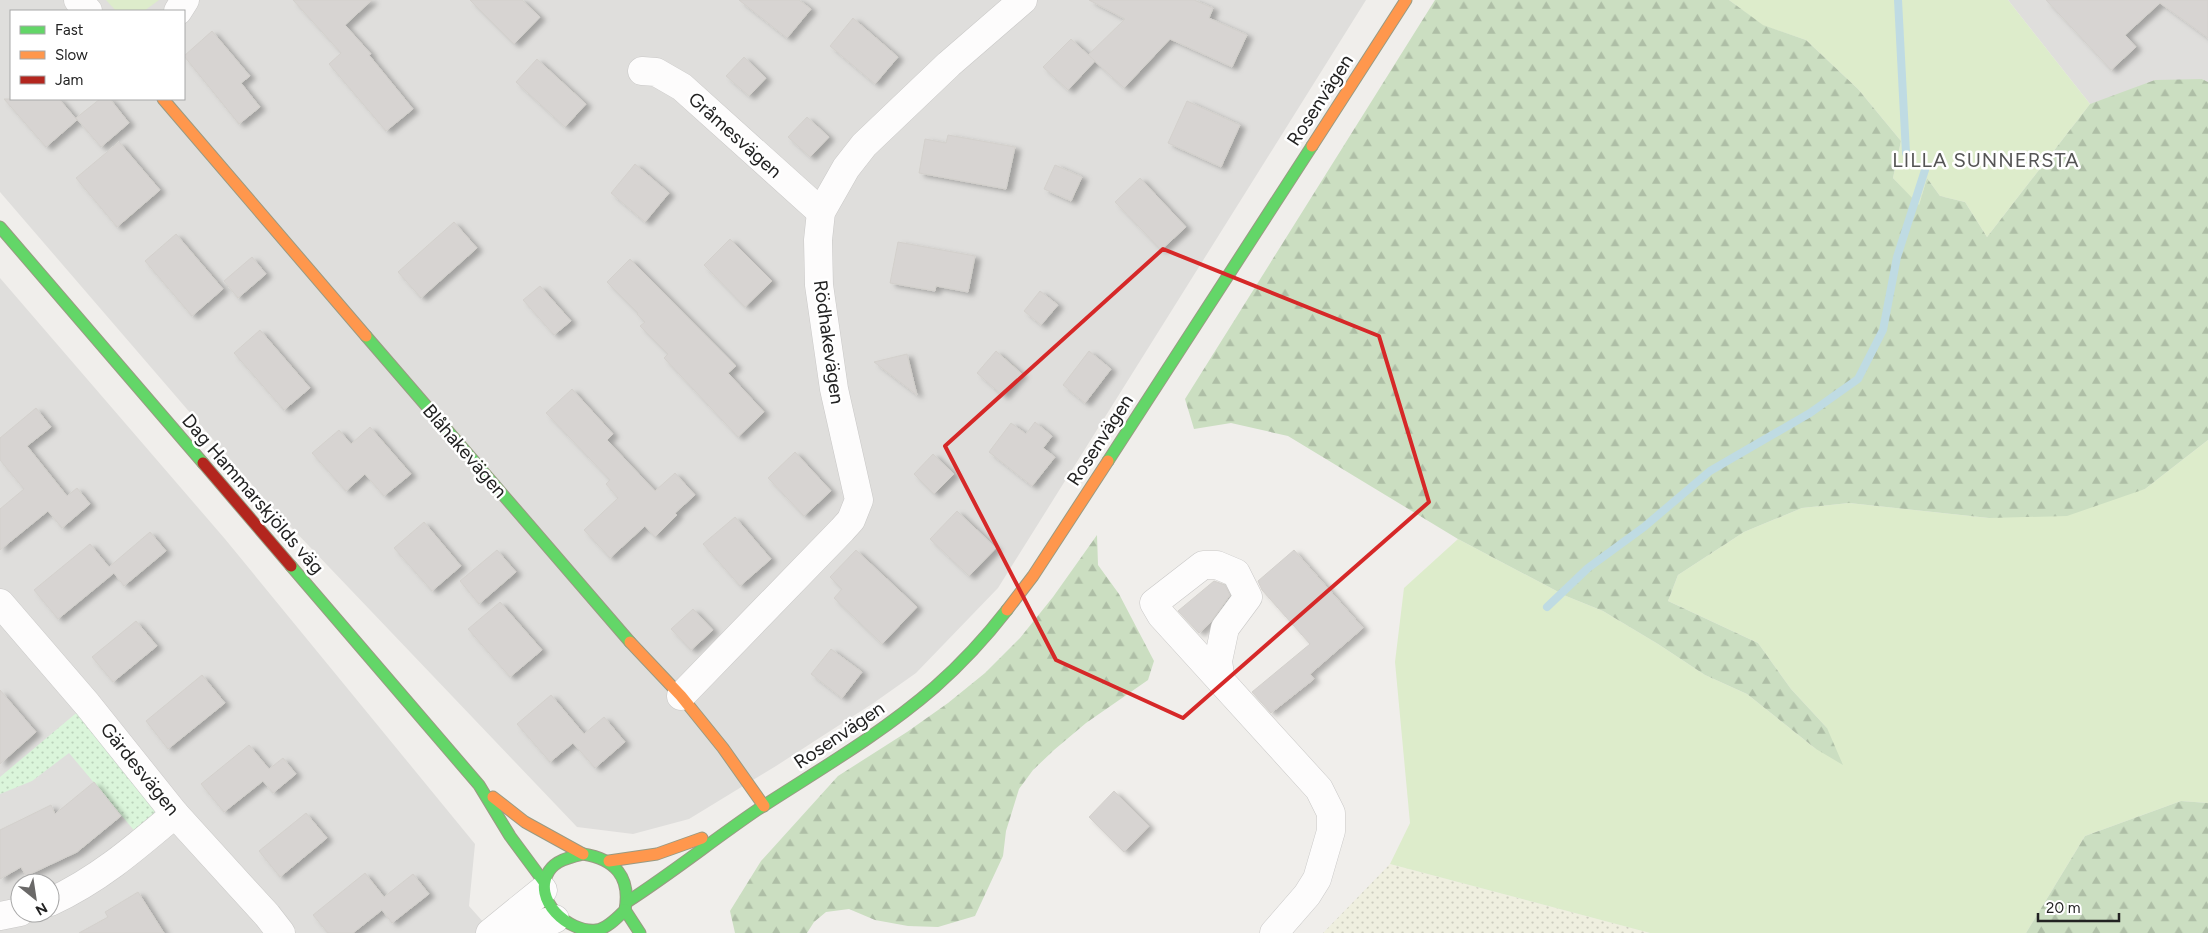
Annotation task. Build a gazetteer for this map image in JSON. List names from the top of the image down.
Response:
{
  "streets": {
    "street": [
      "Rosenvägen",
      "Gråmesvägen",
      "Rödhakevägen",
      "Blåhakevägen",
      "Dag Hammarskjölds väg",
      "Gärdesvägen"
    ]
  },
  "crossings": [
    ["Rosenvägen", "Blåhakevägen"],
    ["Rosenvägen", "Dag Hammarskjölds väg"],
    ["Gråmesvägen", "Rödhakevägen"],
    ["Rödhakevägen", "Blåhakevägen"]
  ],
  "districts": ["LILLA SUNNERSTA"],
  "legend": ["Fast", "Slow", "Jam"],
  "scale_bar": "20 m",
  "north": "bottom right"
}
